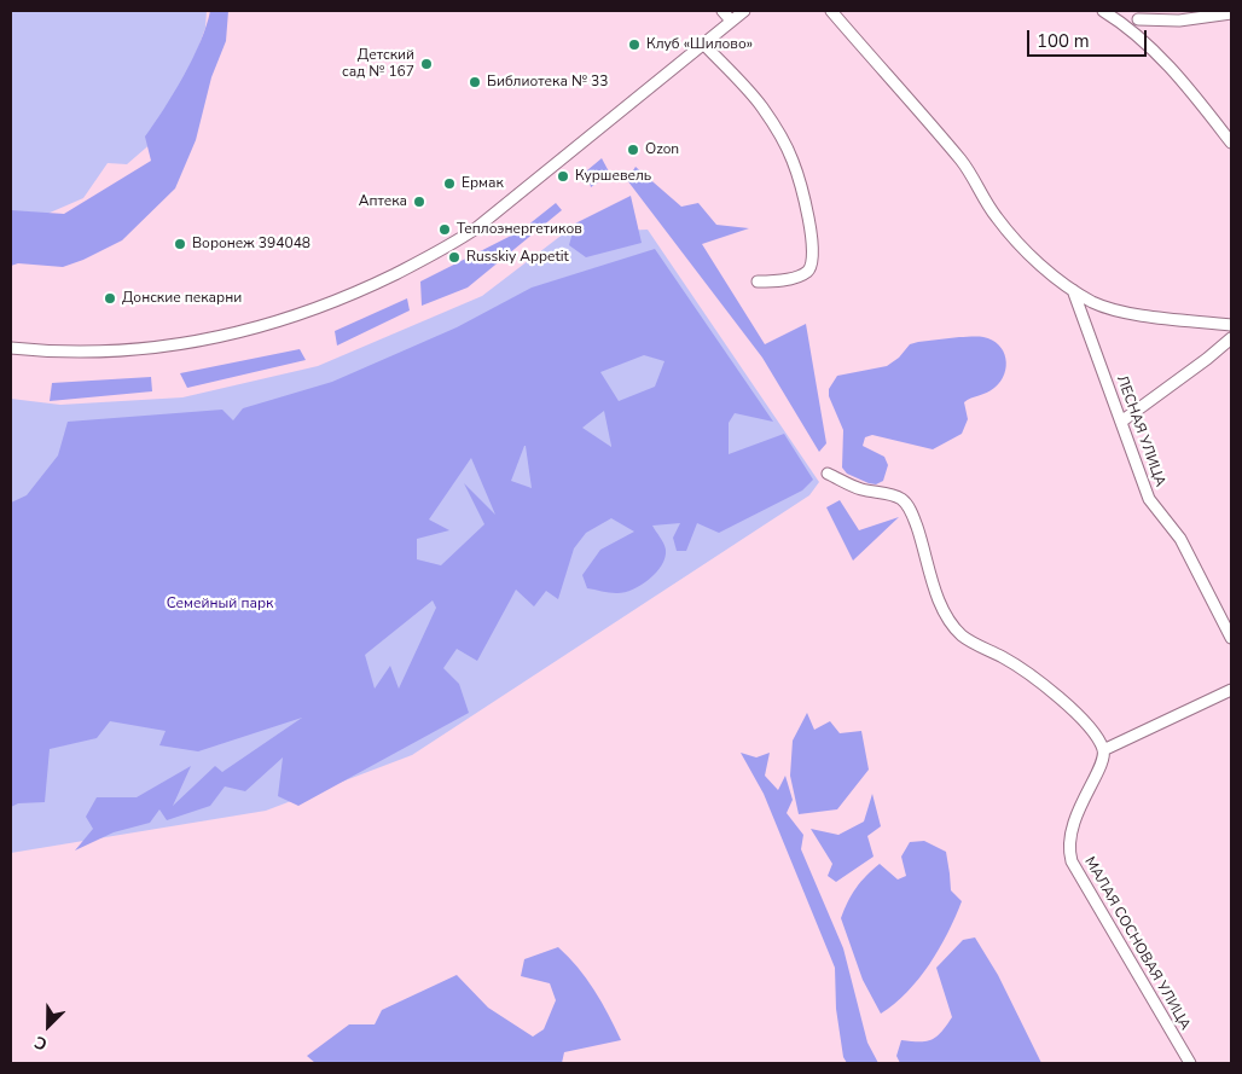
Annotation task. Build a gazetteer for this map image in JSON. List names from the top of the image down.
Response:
{
  "streets": {
    "street": ["ЛЕСНАЯ УЛИЦА", "МАЛАЯ СОСНОВАЯ УЛИЦА"]
  },
  "parks": ["Семейный парк"],
  "places": [
    "Клуб «Шилово»",
    "Детский сад № 167",
    "Библиотека № 33",
    "Ozon",
    "Куршевель",
    "Ермак",
    "Аптека",
    "Теплоэнергетиков",
    "Воронеж 394048",
    "Russkiy Appetit",
    "Донские пекарни"
  ],
  "scale_bar": "100 m",
  "north": "bottom left"
}
